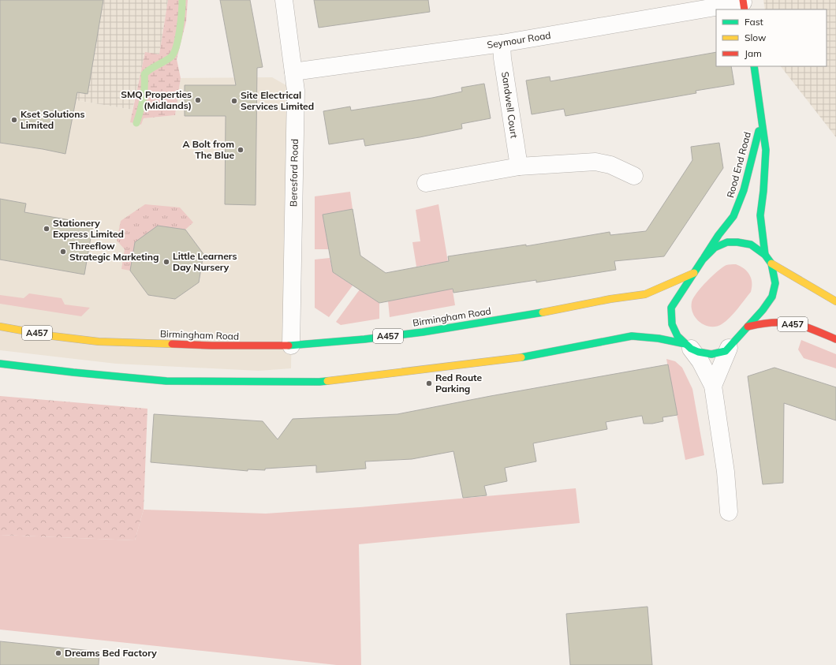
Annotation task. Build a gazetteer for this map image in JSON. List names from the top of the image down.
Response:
{
  "streets": {
    "main road": ["Rood End Road", "Birmingham Road", "A457"],
    "street": ["Seymour Road", "Sandwell Court", "Beresford Road"]
  },
  "crossings": [
    ["Seymour Road", "Sandwell Court"],
    ["Seymour Road", "Beresford Road"],
    ["Rood End Road", "Birmingham Road"],
    ["Rood End Road", "A457"],
    ["Beresford Road", "Birmingham Road"],
    ["Birmingham Road", "A457"]
  ],
  "places": [
    "SMQ Properties (Midlands)",
    "Site Electrical Services Limited",
    "Kset Solutions Limited",
    "A Bolt from The Blue",
    "Stationery Express Limited",
    "Threeflow Strategic Marketing",
    "Little Learners Day Nursery",
    "Red Route Parking",
    "Dreams Bed Factory"
  ],
  "legend": ["Fast", "Slow", "Jam"]
}
